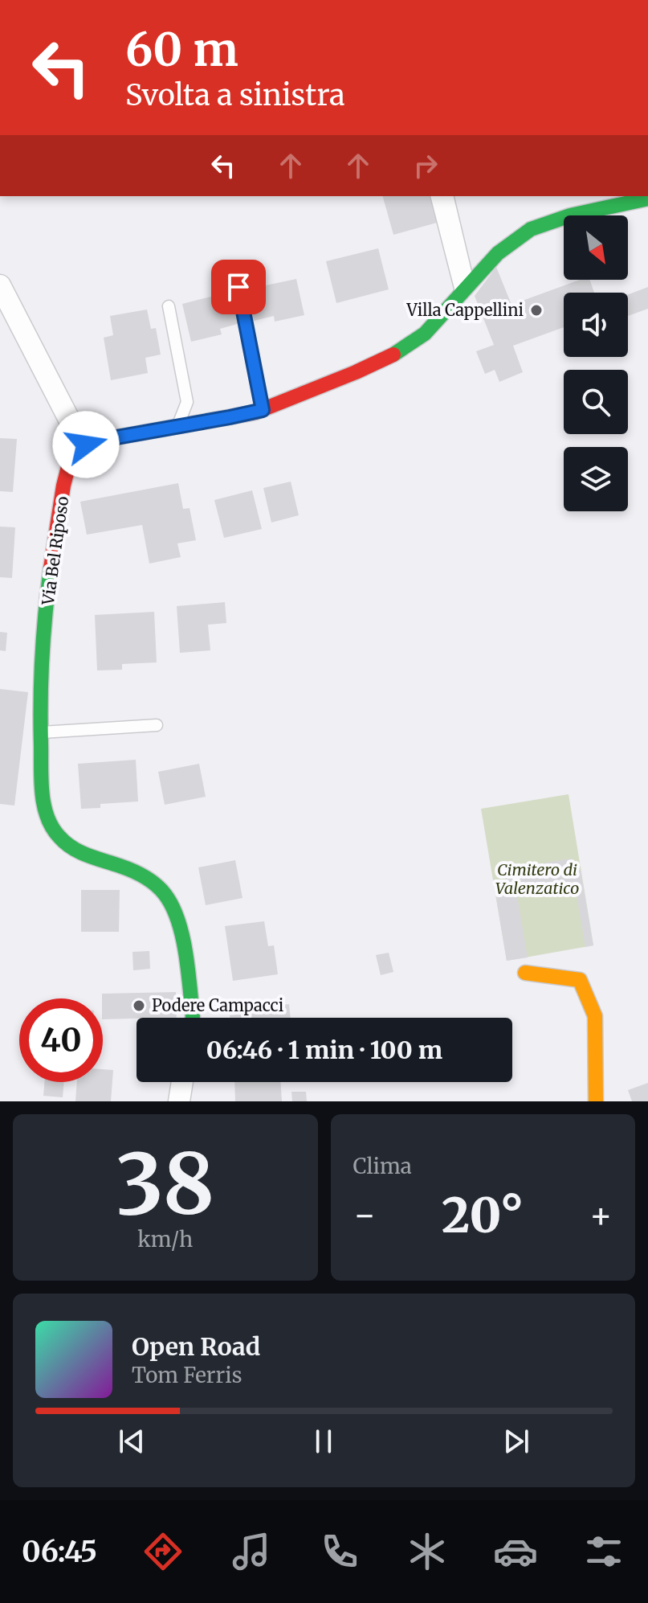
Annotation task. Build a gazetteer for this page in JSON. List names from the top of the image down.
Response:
{
  "streets": {
    "street": ["Via Bel Riposo"]
  },
  "parks": ["Cimitero di Valenzatico"],
  "places": ["Villa Cappellini", "Podere Campacci"],
  "north": "bottom right",
  "page": {
    "turn": ["60 m", "Svolta a sinistra"],
    "limit": "40",
    "trip": "06:46 · 1 min · 100 m",
    "tile": [
      ["38", "km/h"],
      "Clima"
    ],
    "heat": ["−", "20°", "+"],
    "song": ["Open Road", "Tom Ferris"],
    "tabs": "06:45"
  }
}
